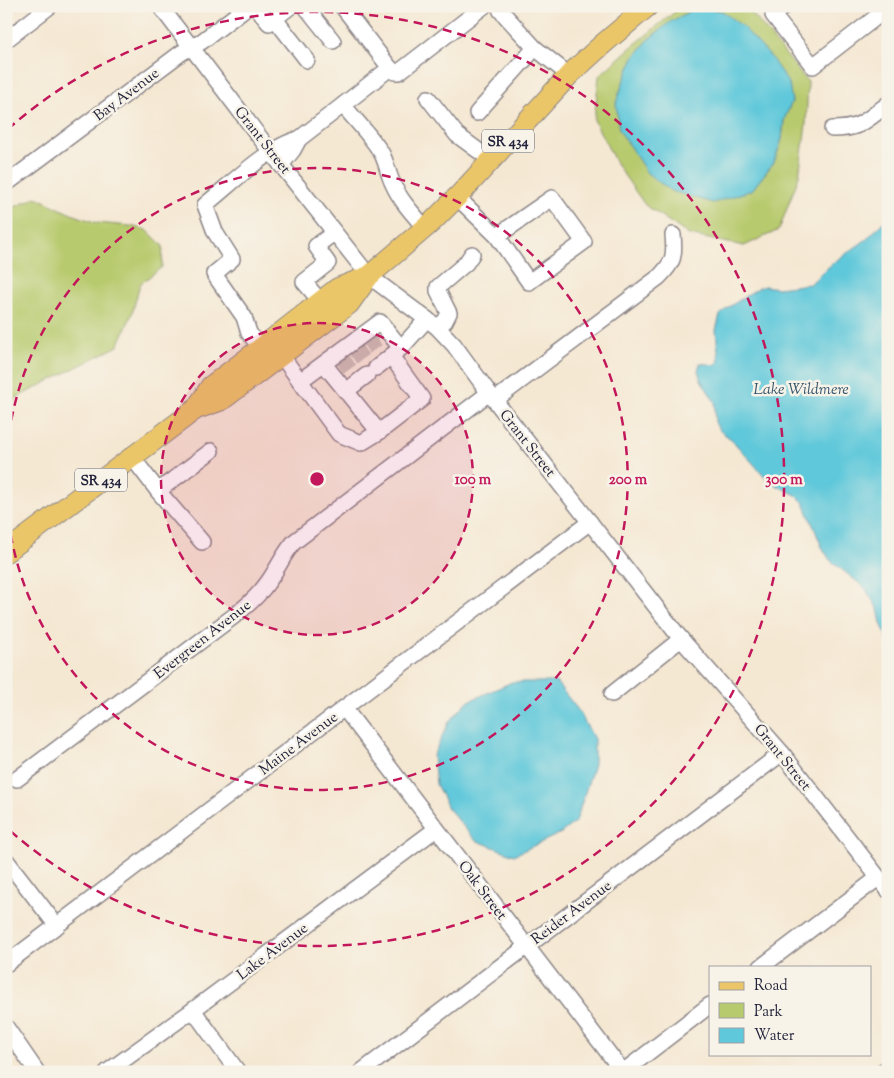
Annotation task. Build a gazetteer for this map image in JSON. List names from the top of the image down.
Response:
{
  "streets": {
    "main road": ["SR 434"],
    "street": [
      "Bay Avenue",
      "Grant Street",
      "Evergreen Avenue",
      "Maine Avenue",
      "Oak Street",
      "Reider Avenue",
      "Lake Avenue"
    ]
  },
  "crossings": [
    ["Bay Avenue", "Grant Street"],
    ["Grant Street", "SR 434"],
    ["Grant Street", "Evergreen Avenue"],
    ["Grant Street", "Maine Avenue"],
    ["Grant Street", "Reider Avenue"],
    ["Maine Avenue", "Oak Street"],
    ["Oak Street", "Reider Avenue"],
    ["Oak Street", "Lake Avenue"]
  ],
  "water": ["Lake Wildmere"],
  "legend": ["Road", "Park", "Water"],
  "rings": ["100 m", "200 m", "300 m"]
}
